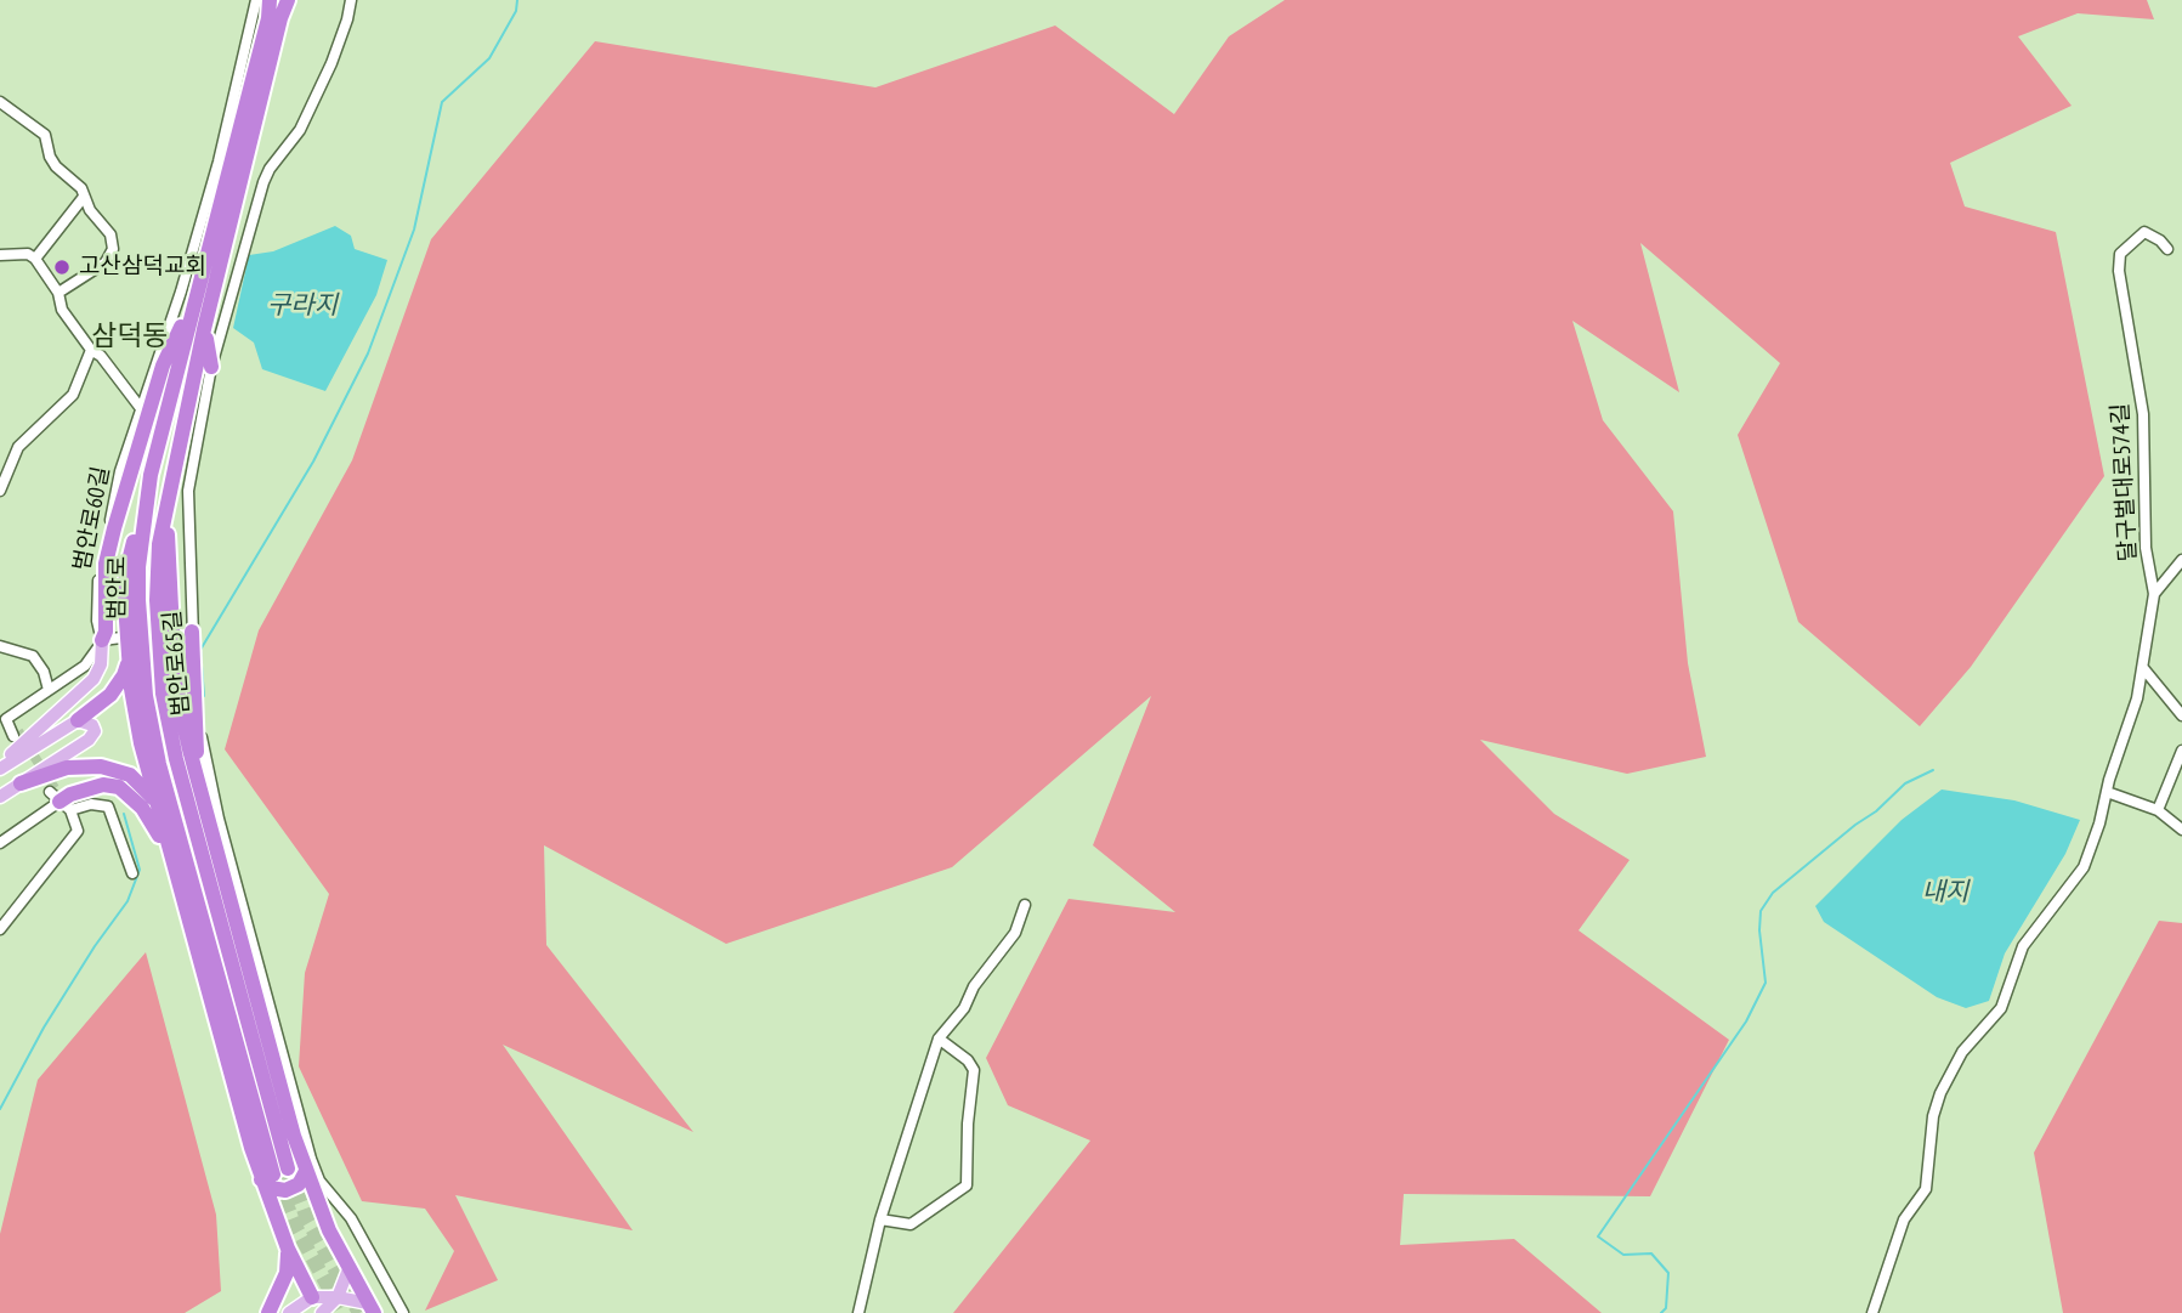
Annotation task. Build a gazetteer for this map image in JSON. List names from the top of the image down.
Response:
{
  "streets": {
    "highway": ["범안로"],
    "street": ["달구벌대로574길", "범안로60길", "범안로65길"]
  },
  "districts": ["삼덕동"],
  "water": ["구라지", "내지"],
  "places": ["고산삼덕교회"]
}
